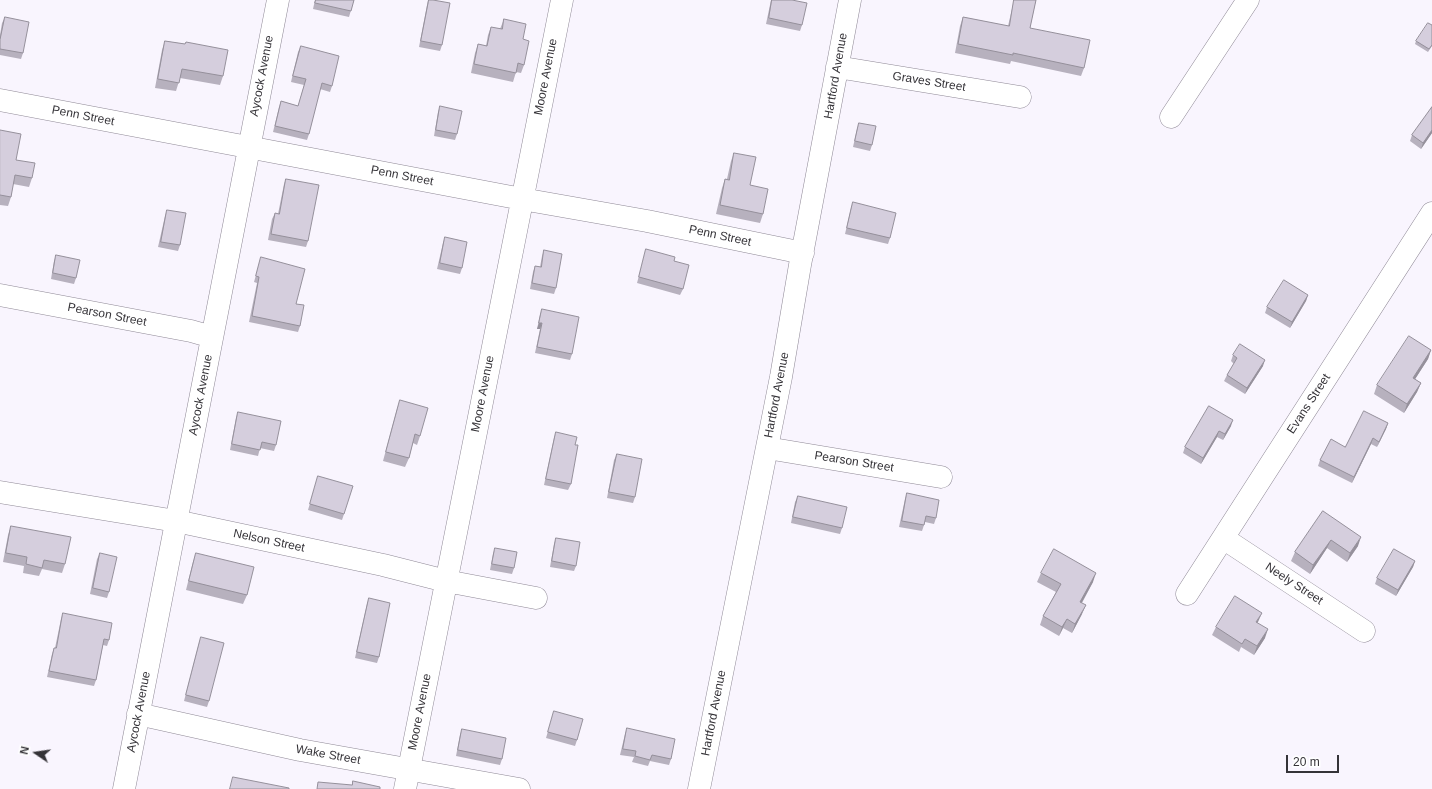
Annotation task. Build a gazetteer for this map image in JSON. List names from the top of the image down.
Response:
{
  "streets": {
    "street": [
      "Aycock Avenue",
      "Hartford Avenue",
      "Moore Avenue",
      "Graves Street",
      "Penn Street",
      "Pearson Street",
      "Evans Street",
      "Nelson Street",
      "Neely Street",
      "Wake Street"
    ]
  },
  "crossings": [
    ["Aycock Avenue", "Penn Street"],
    ["Aycock Avenue", "Pearson Street"],
    ["Aycock Avenue", "Nelson Street"],
    ["Aycock Avenue", "Wake Street"],
    ["Hartford Avenue", "Graves Street"],
    ["Hartford Avenue", "Penn Street"],
    ["Hartford Avenue", "Pearson Street"],
    ["Moore Avenue", "Penn Street"],
    ["Moore Avenue", "Nelson Street"],
    ["Moore Avenue", "Wake Street"],
    ["Evans Street", "Neely Street"]
  ],
  "scale_bar": "20 m",
  "north": "left"
}
